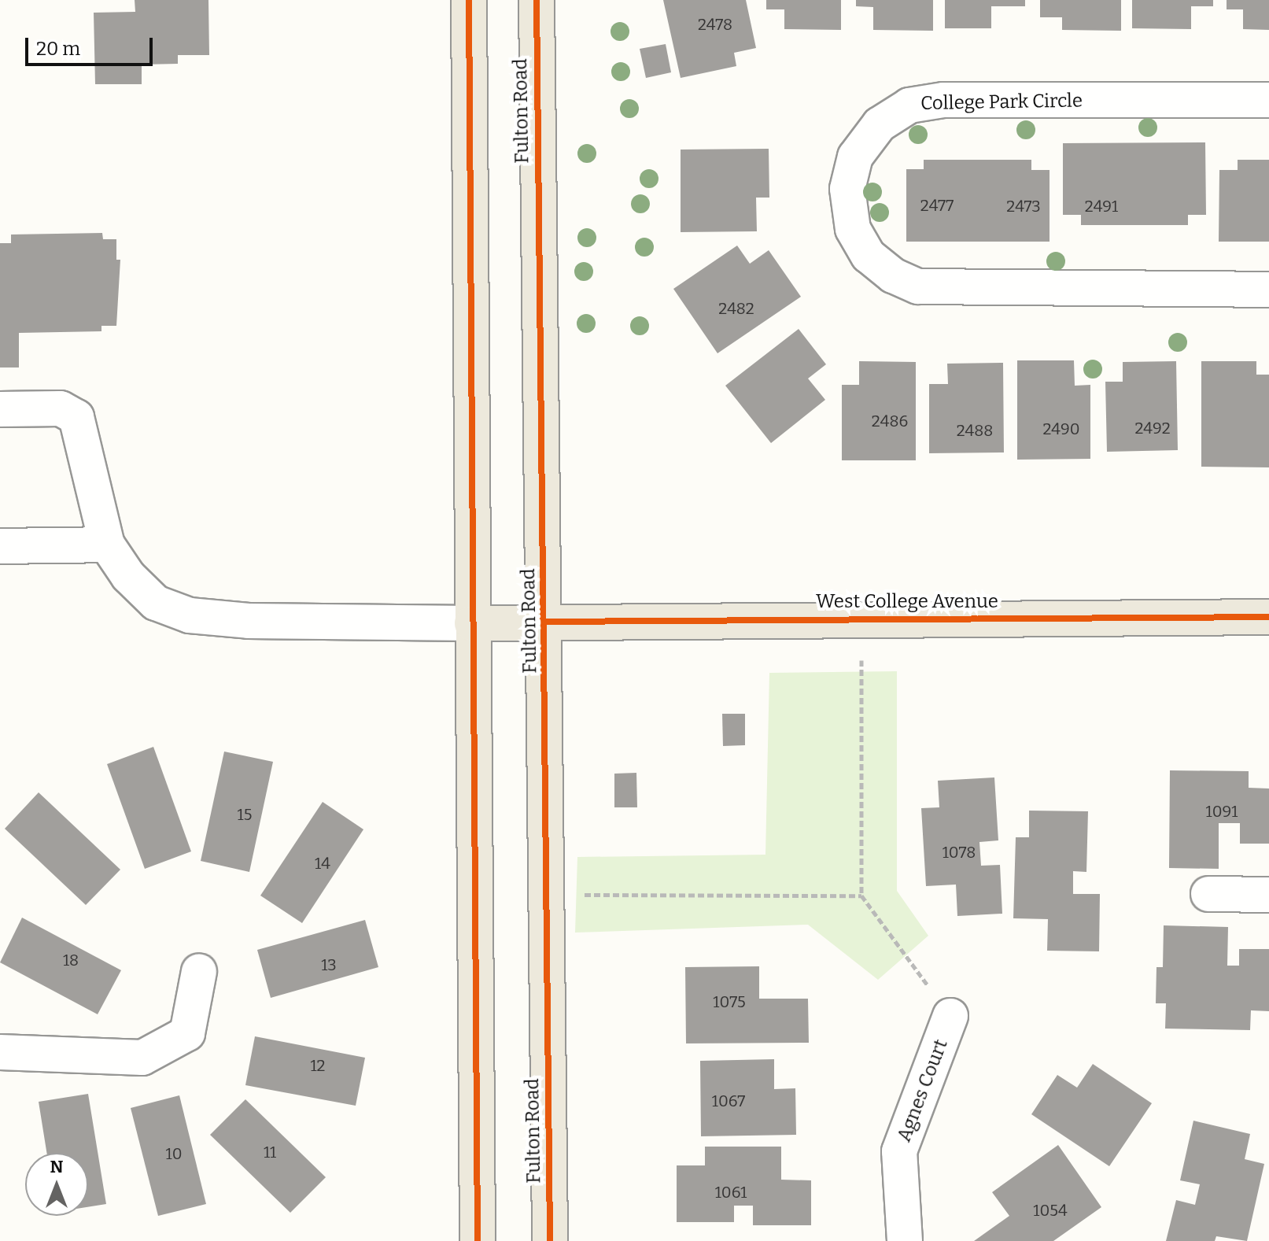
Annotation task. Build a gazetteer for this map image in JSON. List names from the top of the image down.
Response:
{
  "streets": {
    "main road": ["Fulton Road", "West College Avenue"],
    "street": ["College Park Circle", "Agnes Court"]
  },
  "crossings": [
    ["Fulton Road", "West College Avenue"]
  ],
  "house_numbers": [
    "2478",
    "2477",
    "2473",
    "2491",
    "2482",
    "2486",
    "2492",
    "2490",
    "2488",
    "1091",
    "15",
    "1078",
    "14",
    "18",
    "13",
    "1075",
    "12",
    "1067",
    "11",
    "10",
    "1061",
    "1054"
  ],
  "scale_bar": "20 m",
  "north": "top"
}
